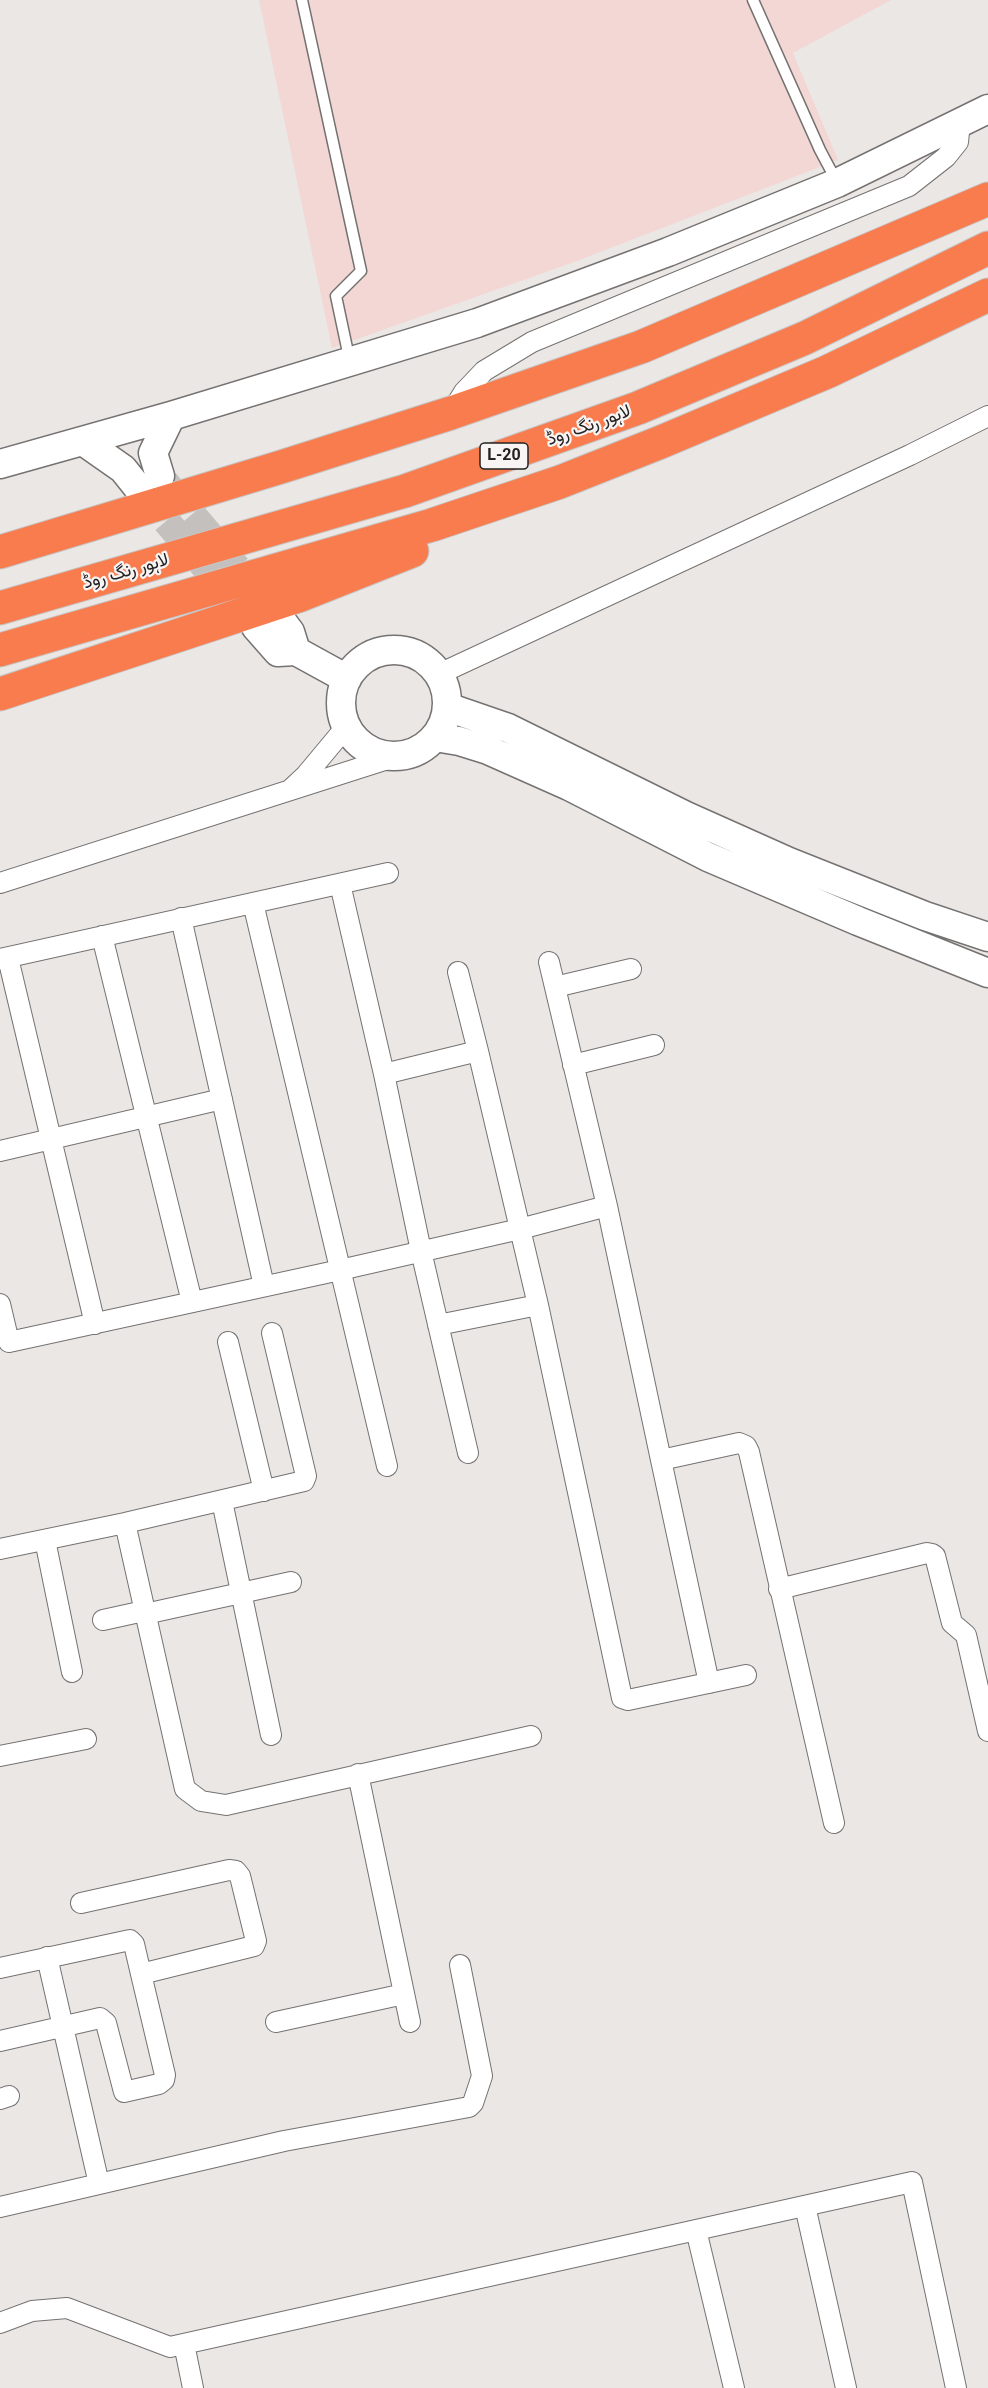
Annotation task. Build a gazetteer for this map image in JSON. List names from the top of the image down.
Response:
{
  "streets": {
    "highway": ["لاہور رنگ روڈ", "L-20"]
  }
}
